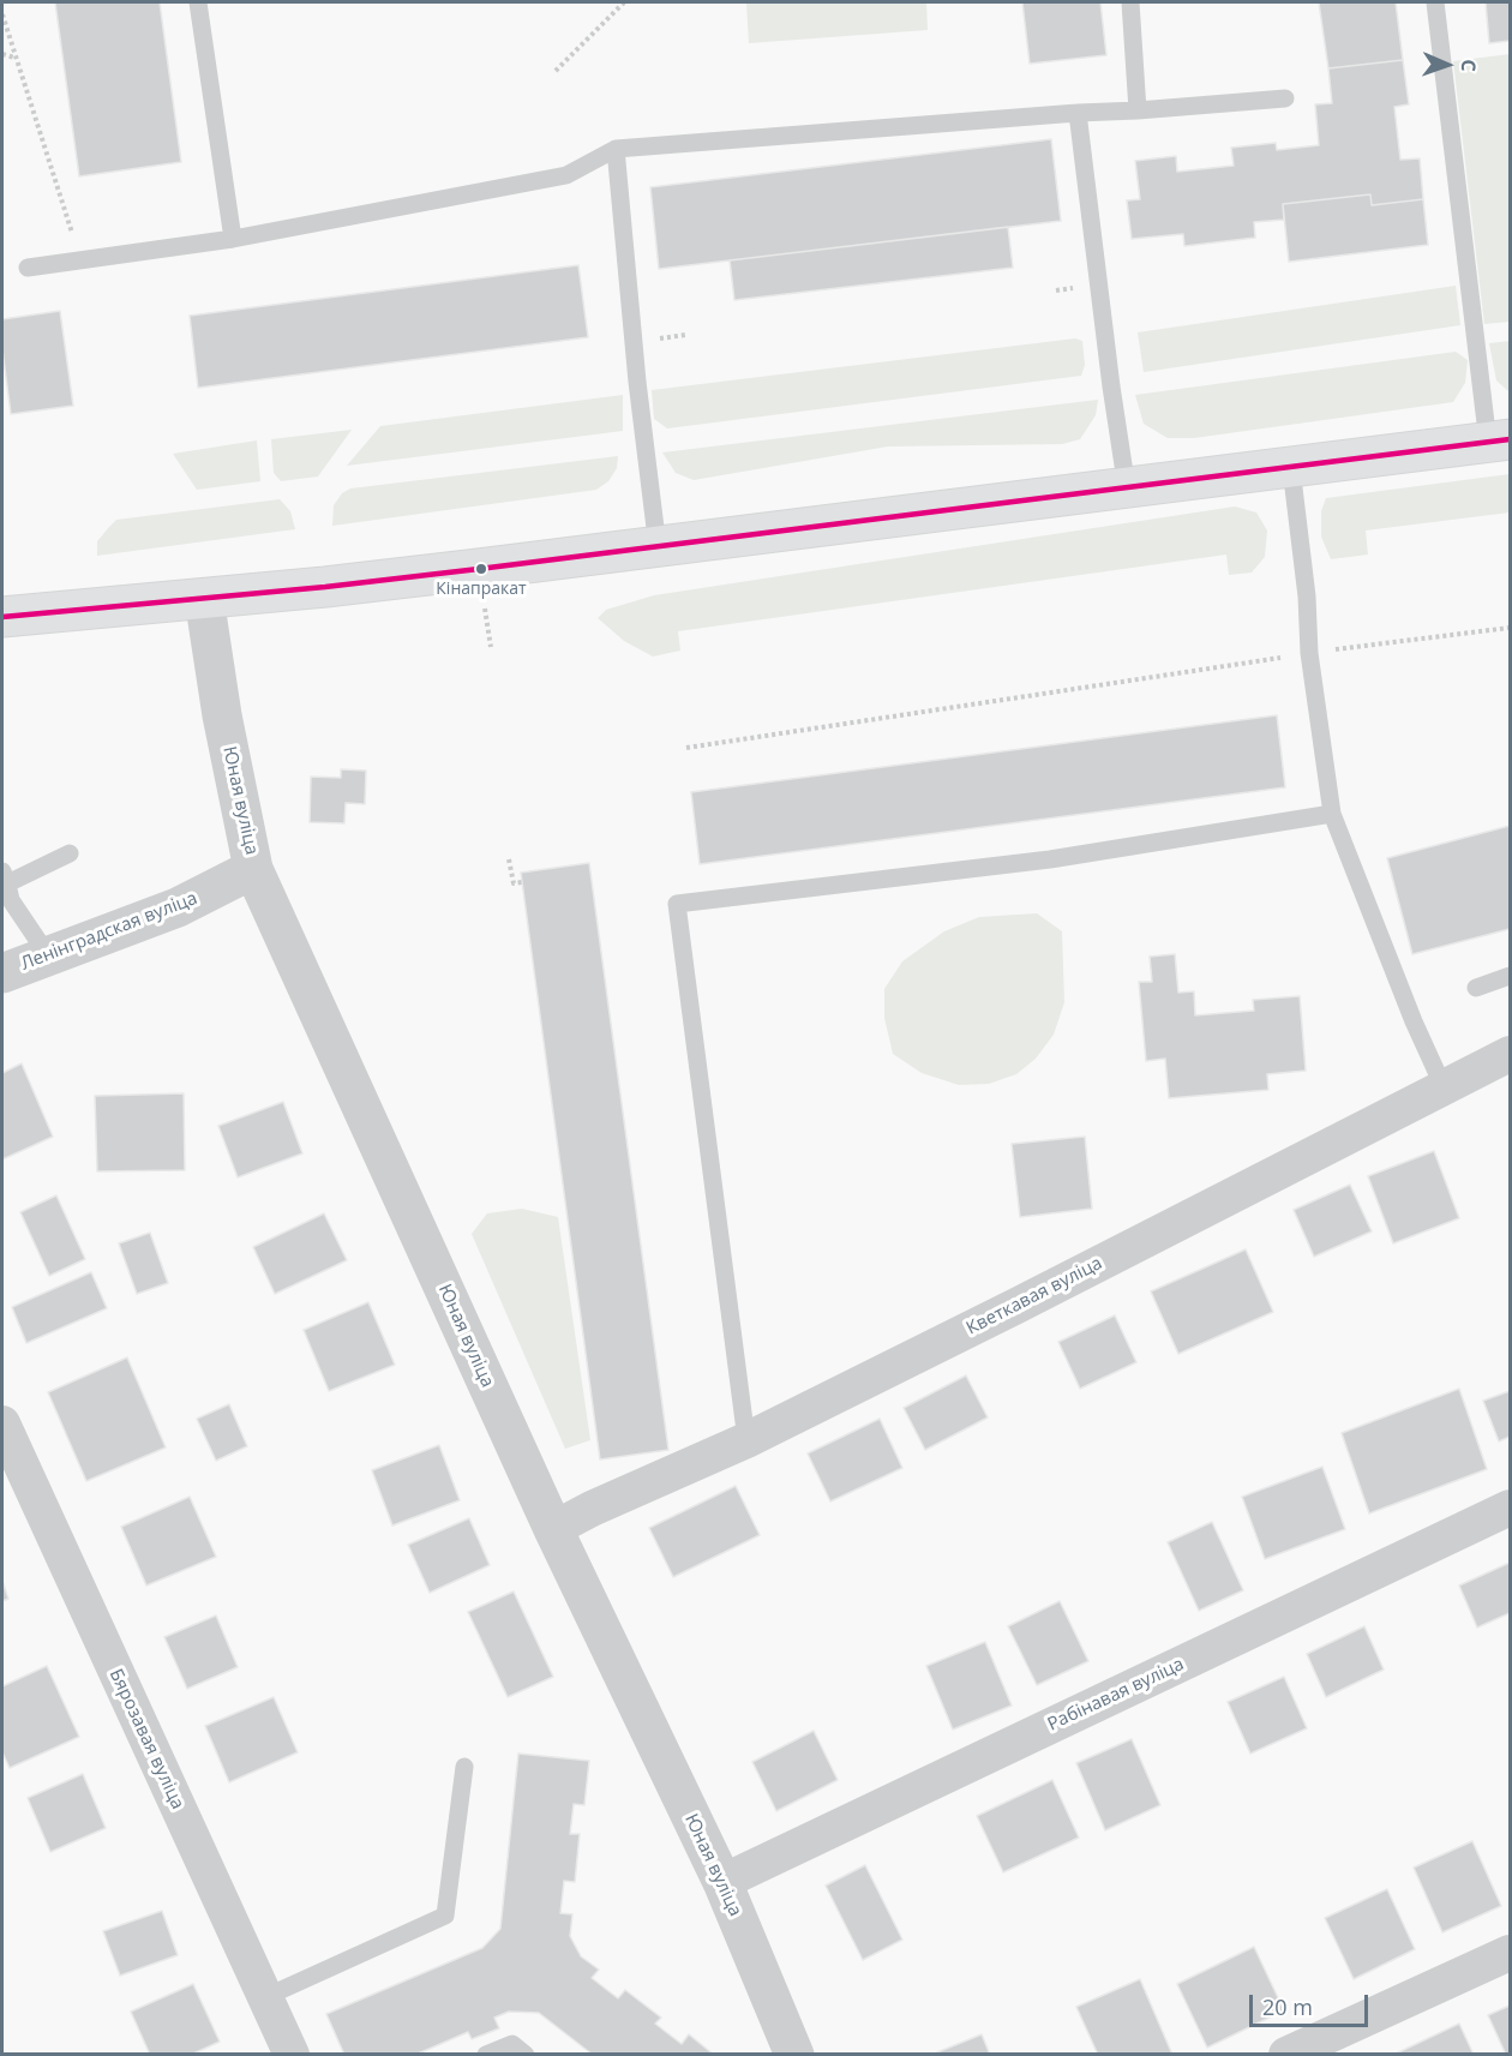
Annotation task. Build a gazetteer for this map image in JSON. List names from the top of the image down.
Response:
{
  "streets": {
    "street": [
      "Юная вуліца",
      "Ленінградская вуліца",
      "Кветкавая вуліца",
      "Рабінавая вуліца",
      "Бярозавая вуліца"
    ]
  },
  "crossings": [
    ["Юная вуліца", "Ленінградская вуліца"],
    ["Юная вуліца", "Кветкавая вуліца"],
    ["Юная вуліца", "Рабінавая вуліца"]
  ],
  "places": ["Кінапракат"],
  "scale_bar": "20 m",
  "north": "right"
}
